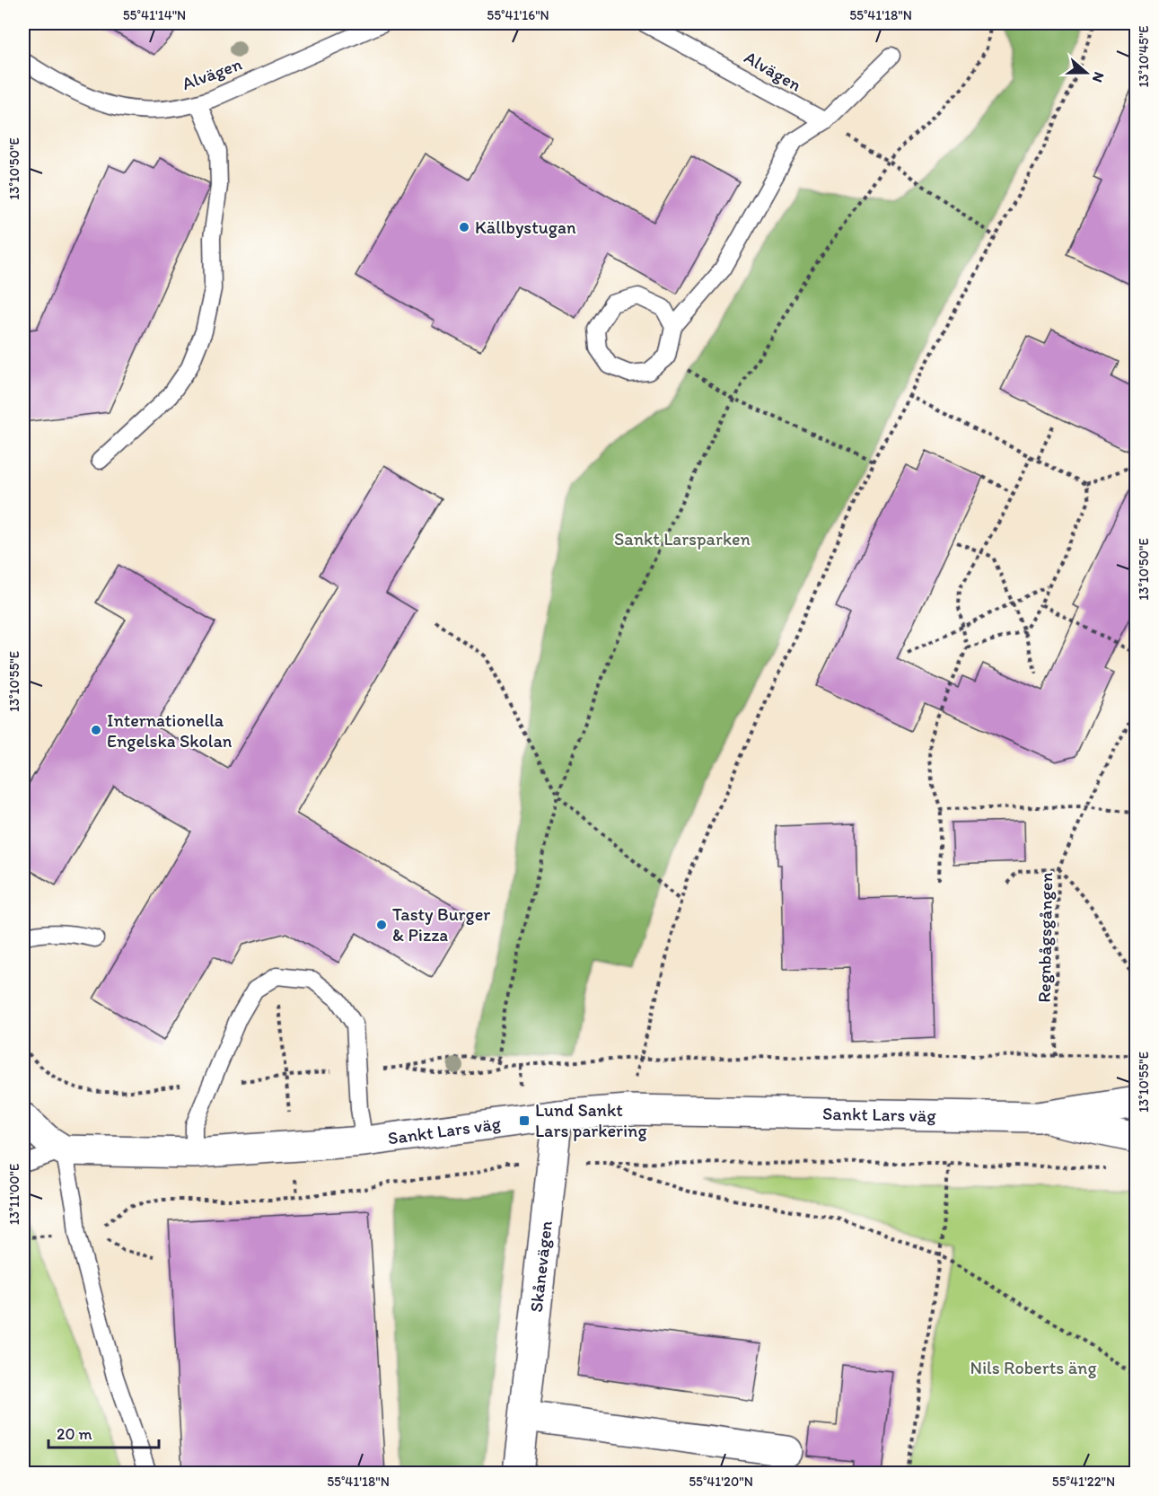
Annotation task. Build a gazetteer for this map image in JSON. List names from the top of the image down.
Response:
{
  "streets": {
    "street": ["Sankt Lars väg", "Skånevägen"],
    "lane": ["Alvägen"],
    "path": ["Regnbågsgången"]
  },
  "crossings": [
    ["Sankt Lars väg", "Skånevägen"]
  ],
  "parks": ["Sankt Larsparken", "Nils Roberts äng"],
  "places": {
    "other": ["Källbystugan", "Internationella Engelska Skolan", "Tasty Burger & Pizza"],
    "transit": ["Lund Sankt Lars parkering"]
  },
  "scale_bar": "20 m",
  "north": "right",
  "coordinates": [
    "55°41'14\"N",
    "55°41'16\"N",
    "55°41'18\"N",
    "13°10'45\"E",
    "13°10'50\"E",
    "13°10'55\"E",
    "13°11'00\"E",
    "55°41'20\"N",
    "55°41'22\"N"
  ]
}
